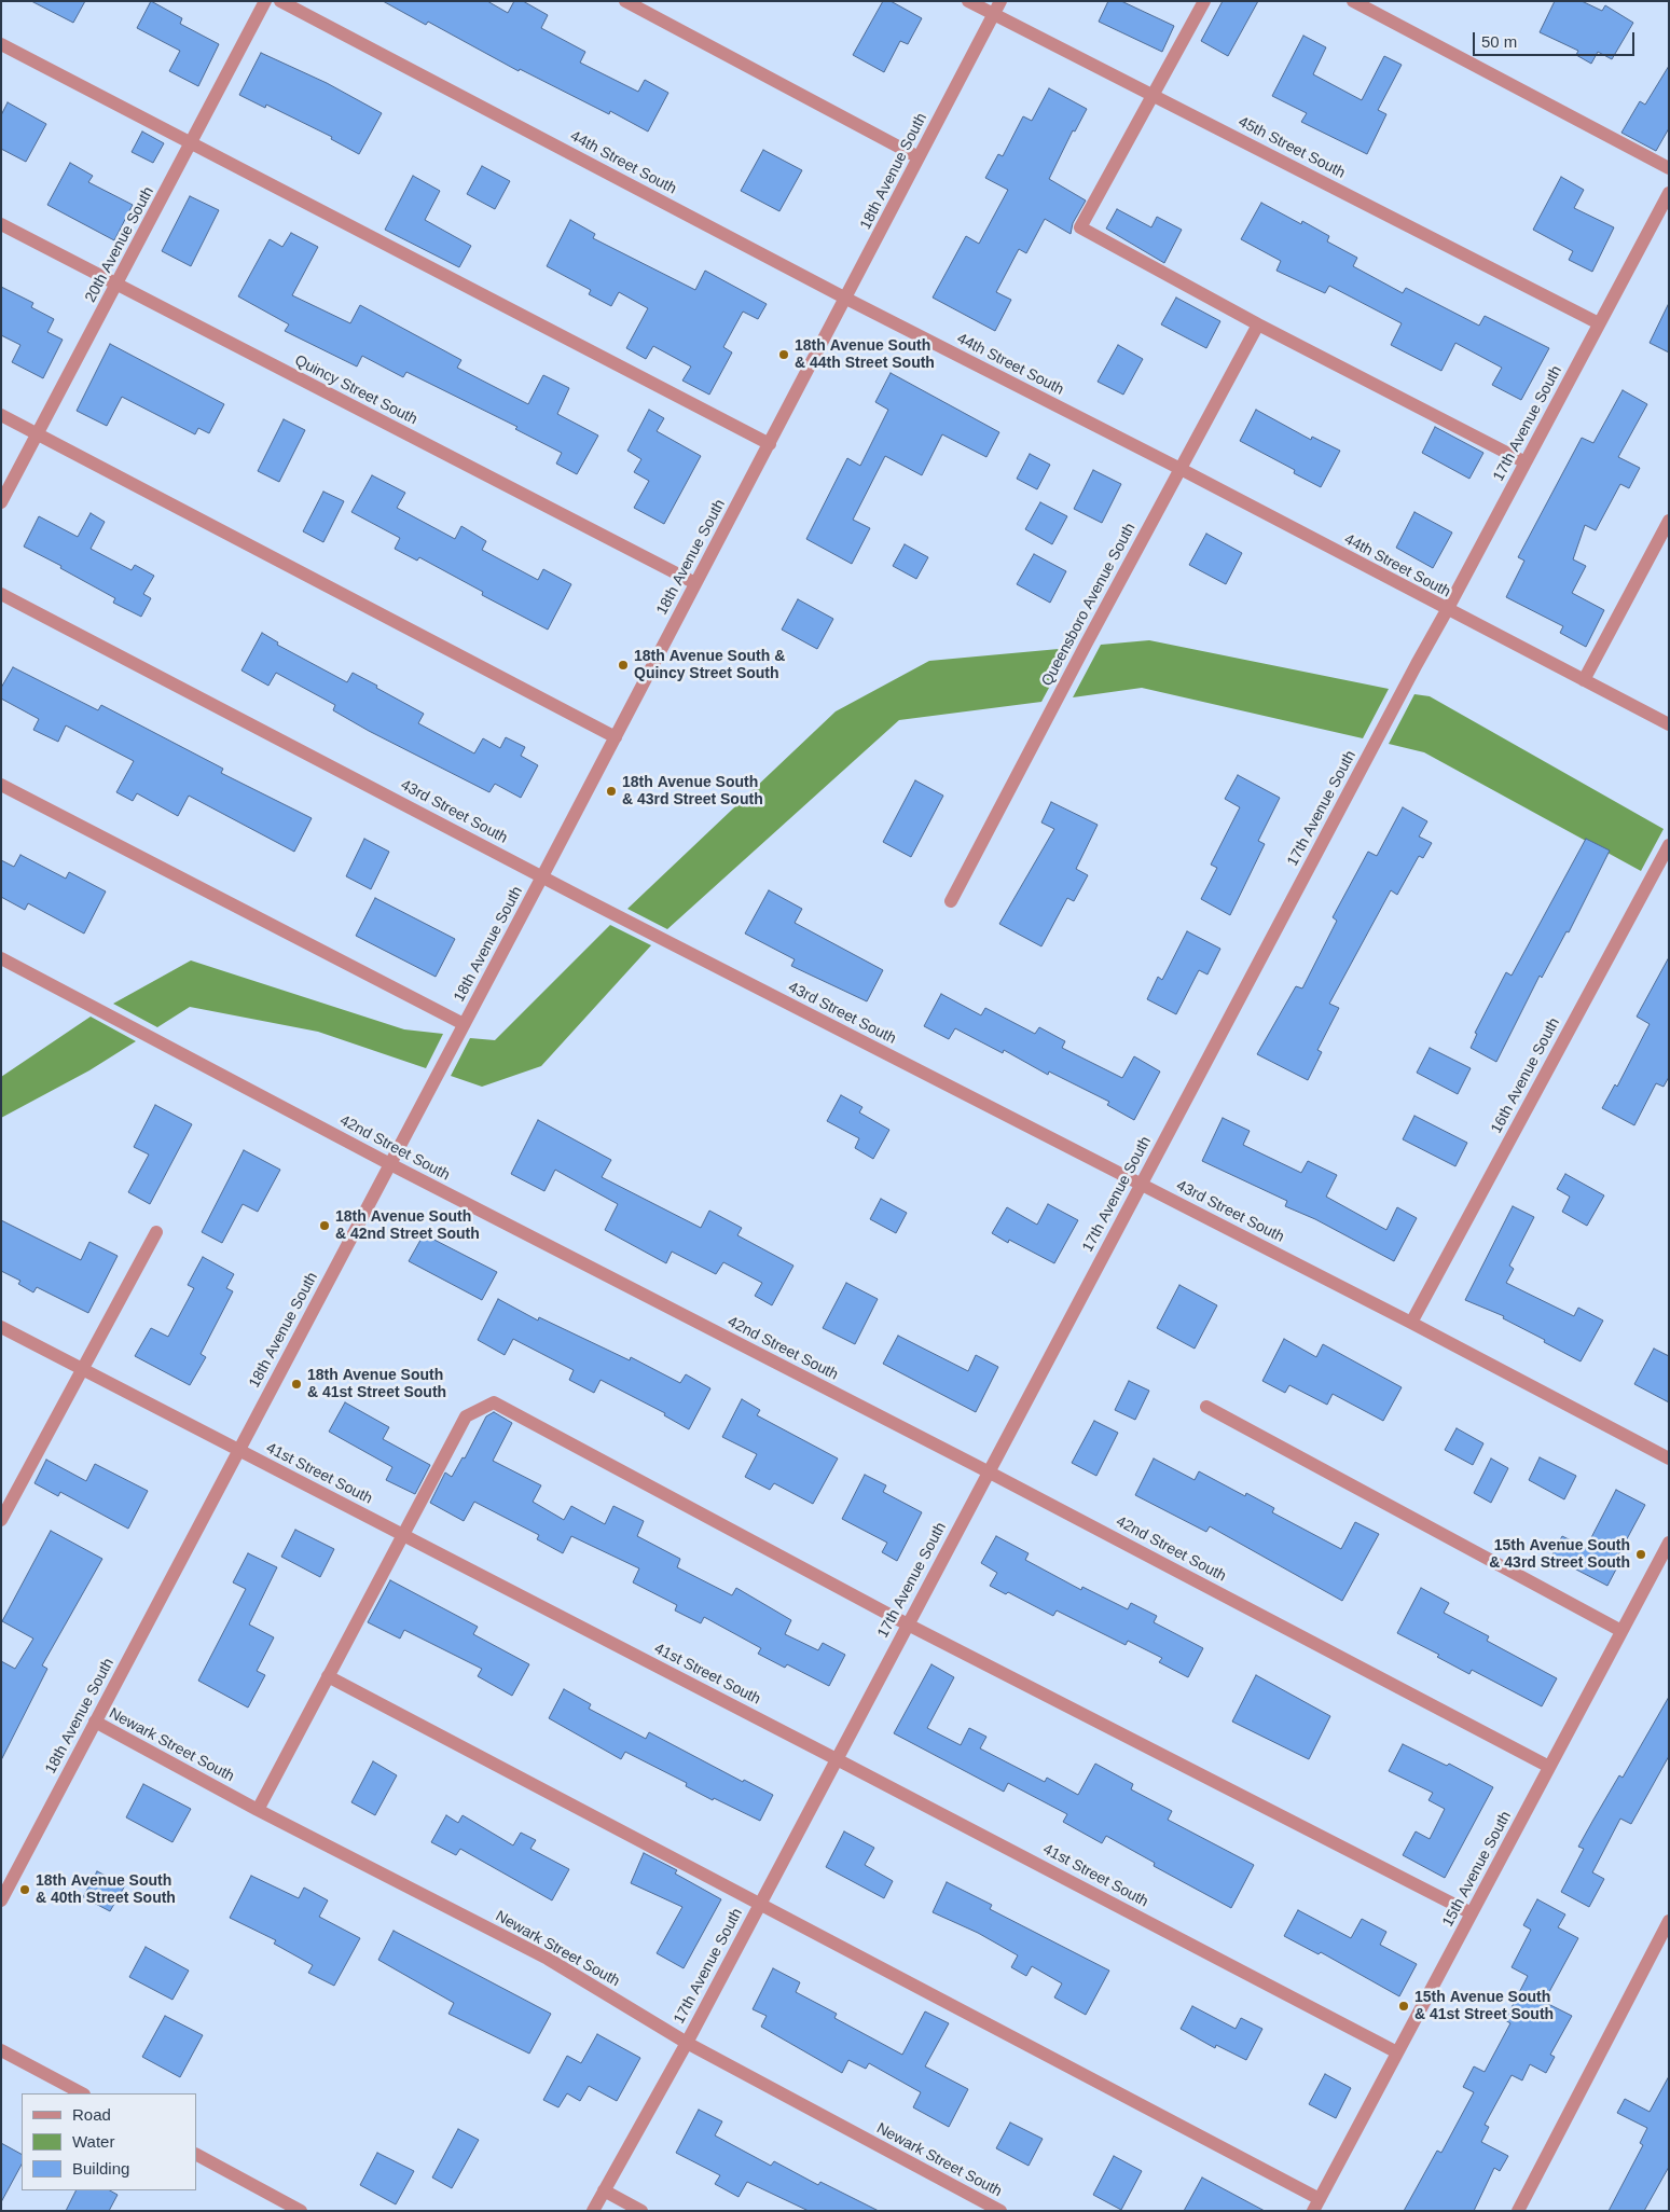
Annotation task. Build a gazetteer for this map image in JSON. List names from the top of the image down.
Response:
{
  "streets": {
    "street": [
      "45th Street South",
      "44th Street South",
      "18th Avenue South",
      "20th Avenue South",
      "Quincy Street South",
      "17th Avenue South",
      "Queensboro Avenue South",
      "43rd Street South",
      "16th Avenue South",
      "42nd Street South",
      "41st Street South",
      "Newark Street South",
      "15th Avenue South"
    ]
  },
  "crossings": [
    ["45th Street South", "18th Avenue South"],
    ["45th Street South", "17th Avenue South"],
    ["44th Street South", "18th Avenue South"],
    ["44th Street South", "17th Avenue South"],
    ["44th Street South", "Queensboro Avenue South"],
    ["18th Avenue South", "Quincy Street South"],
    ["18th Avenue South", "43rd Street South"],
    ["18th Avenue South", "42nd Street South"],
    ["18th Avenue South", "41st Street South"],
    ["18th Avenue South", "Newark Street South"],
    ["20th Avenue South", "Quincy Street South"],
    ["17th Avenue South", "43rd Street South"],
    ["17th Avenue South", "42nd Street South"],
    ["17th Avenue South", "41st Street South"],
    ["17th Avenue South", "Newark Street South"],
    ["43rd Street South", "16th Avenue South"],
    ["42nd Street South", "15th Avenue South"],
    ["41st Street South", "15th Avenue South"]
  ],
  "places": [
    "18th Avenue South & 44th Street South",
    "18th Avenue South & Quincy Street South",
    "18th Avenue South & 43rd Street South",
    "18th Avenue South & 42nd Street South",
    "18th Avenue South & 41st Street South",
    "15th Avenue South & 43rd Street South",
    "18th Avenue South & 40th Street South",
    "15th Avenue South & 41st Street South"
  ],
  "legend": ["Road", "Water", "Building"],
  "scale_bar": "50 m"
}
